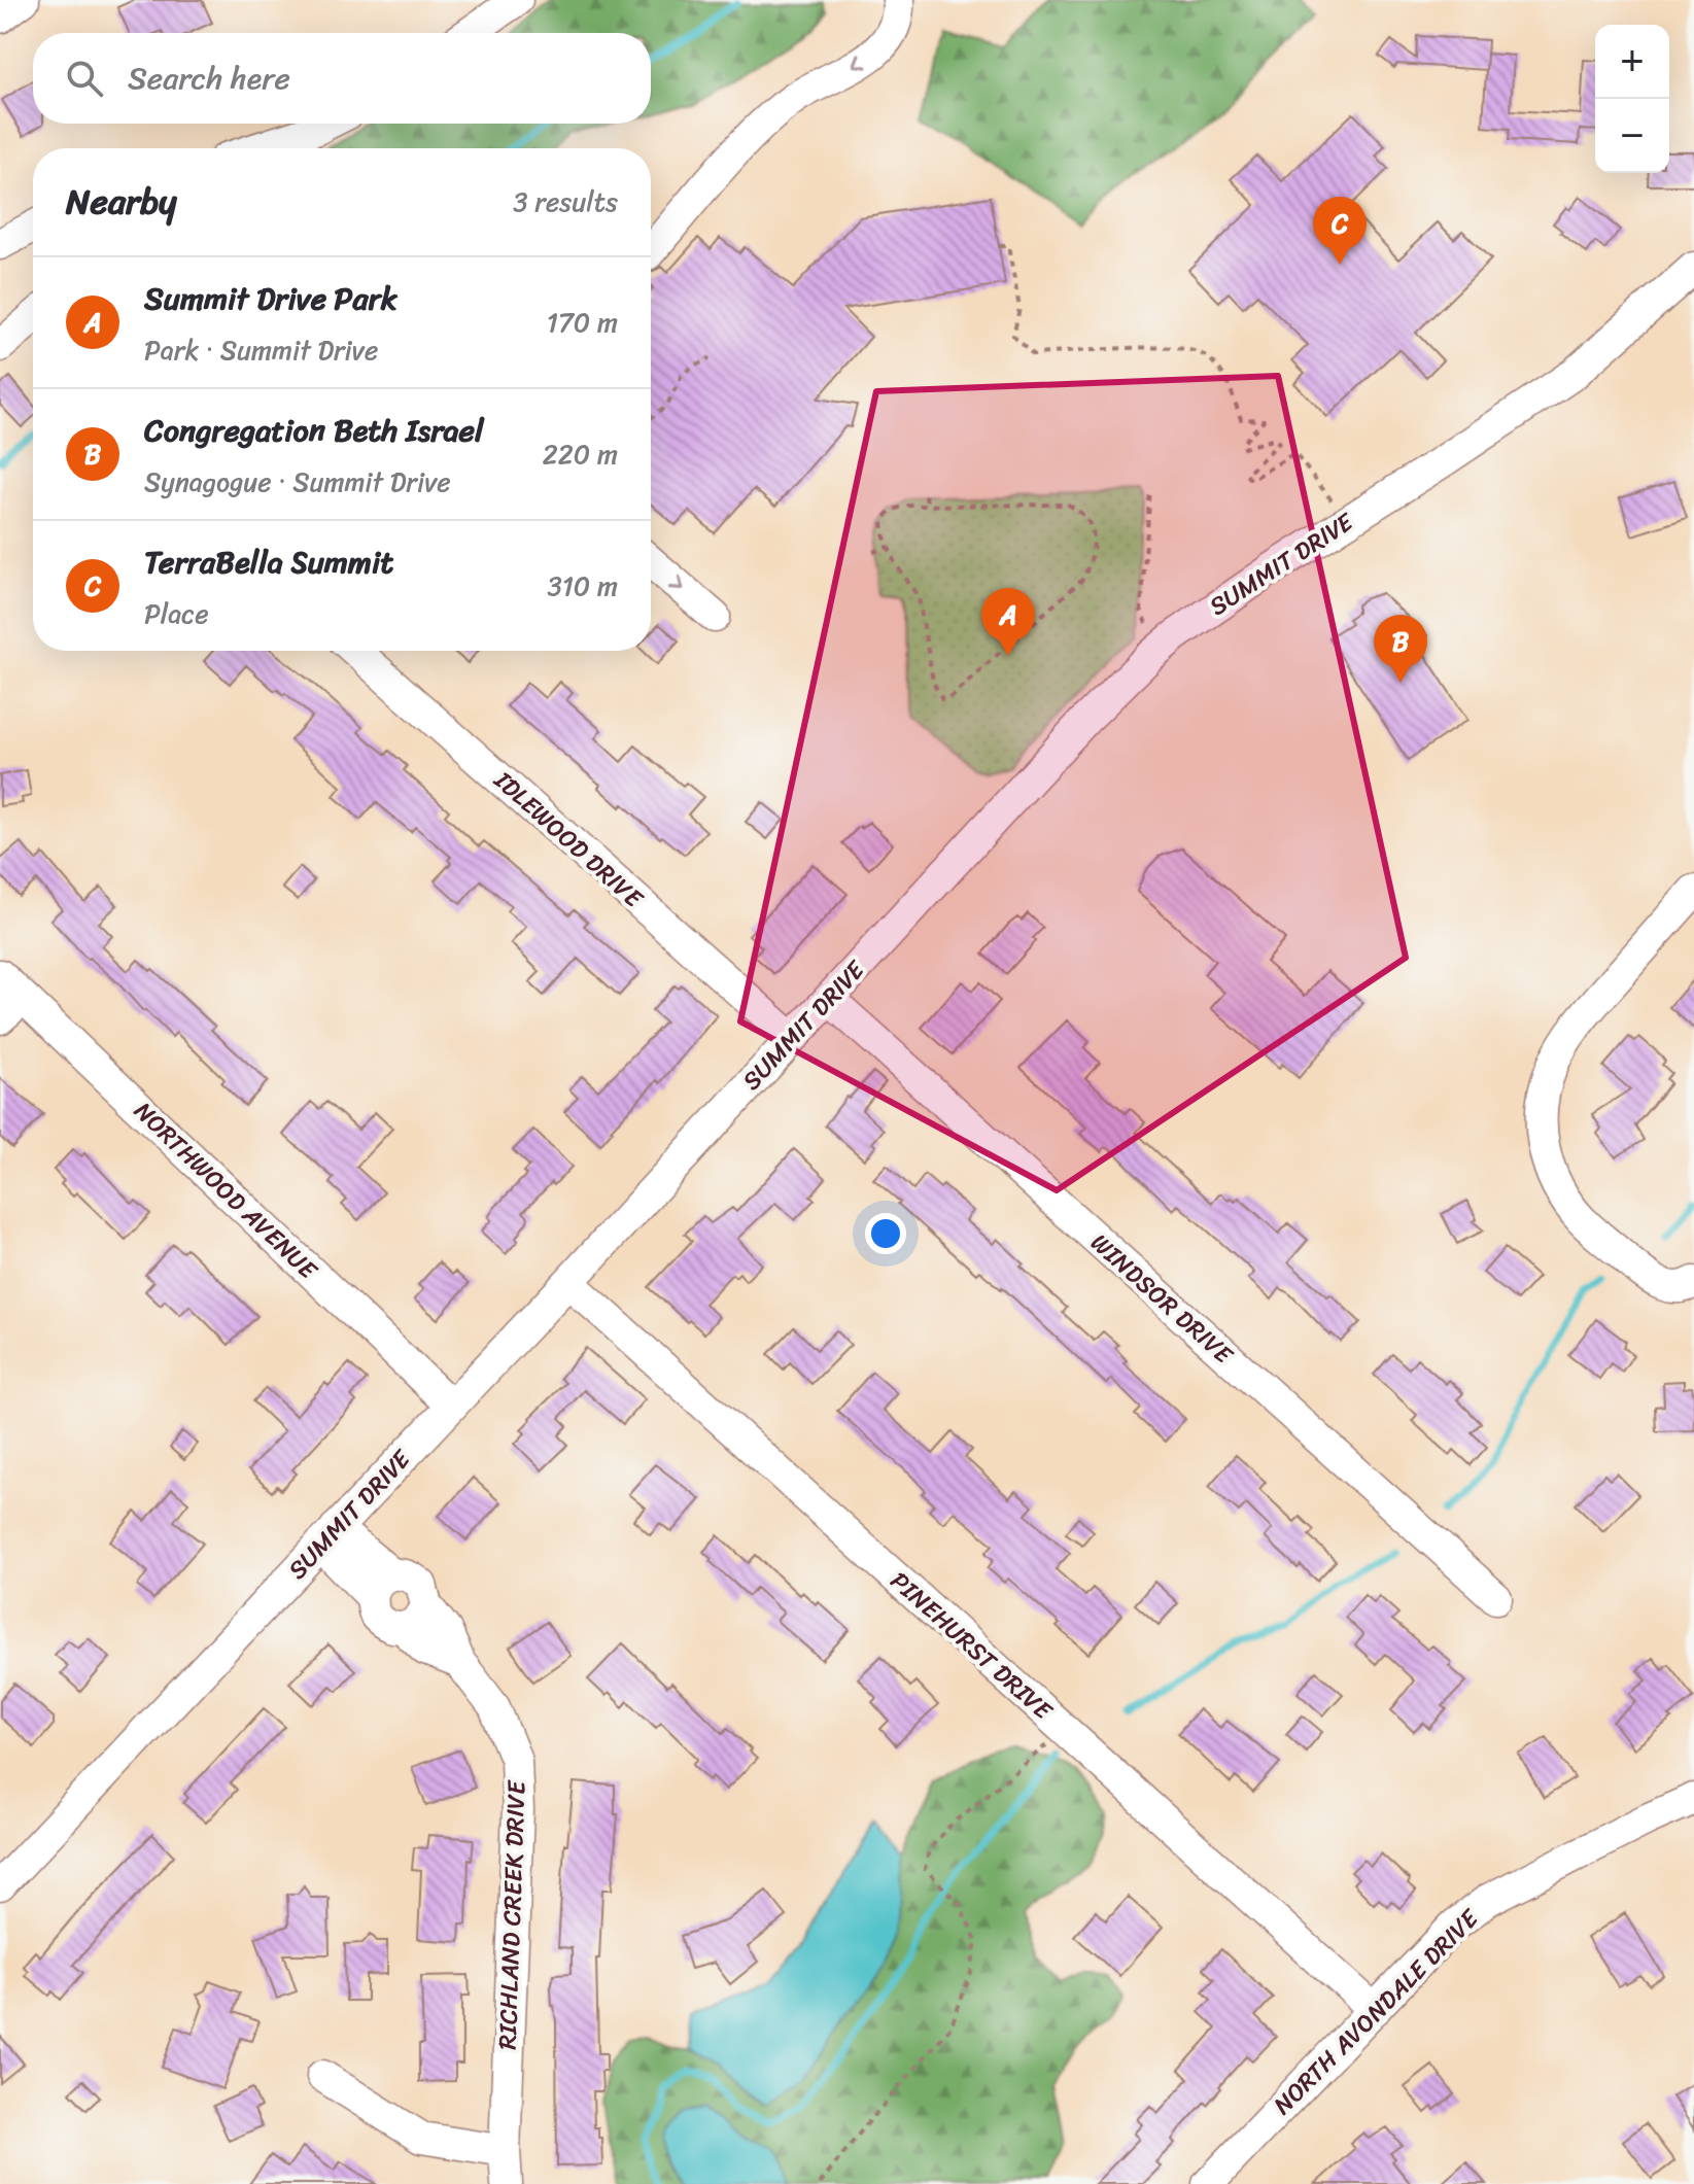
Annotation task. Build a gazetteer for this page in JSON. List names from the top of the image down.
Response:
{
  "streets": {
    "street": [
      "SUMMIT DRIVE",
      "IDLEWOOD DRIVE",
      "NORTHWOOD AVENUE",
      "WINDSOR DRIVE",
      "PINEHURST DRIVE",
      "RICHLAND CREEK DRIVE",
      "NORTH AVONDALE DRIVE"
    ]
  },
  "crossings": [
    ["SUMMIT DRIVE", "IDLEWOOD DRIVE"],
    ["SUMMIT DRIVE", "NORTHWOOD AVENUE"],
    ["SUMMIT DRIVE", "WINDSOR DRIVE"],
    ["SUMMIT DRIVE", "PINEHURST DRIVE"],
    ["SUMMIT DRIVE", "RICHLAND CREEK DRIVE"],
    ["PINEHURST DRIVE", "NORTH AVONDALE DRIVE"]
  ],
  "page": {
    "map_buttons": ["+", "−"],
    "search": "Search here",
    "heading": ["Nearby", "3 results"],
    "pins": ["C", "A", "B"],
    "list": [
      {
        "mark": "A",
        "name": "Summit Drive Park",
        "note": "Park · Summit Drive",
        "value": "170 m"
      },
      {
        "mark": "B",
        "name": "Congregation Beth Israel",
        "note": "Synagogue · Summit Drive",
        "value": "220 m"
      },
      {
        "mark": "C",
        "name": "TerraBella Summit",
        "note": "Place",
        "value": "310 m"
      }
    ]
  }
}
